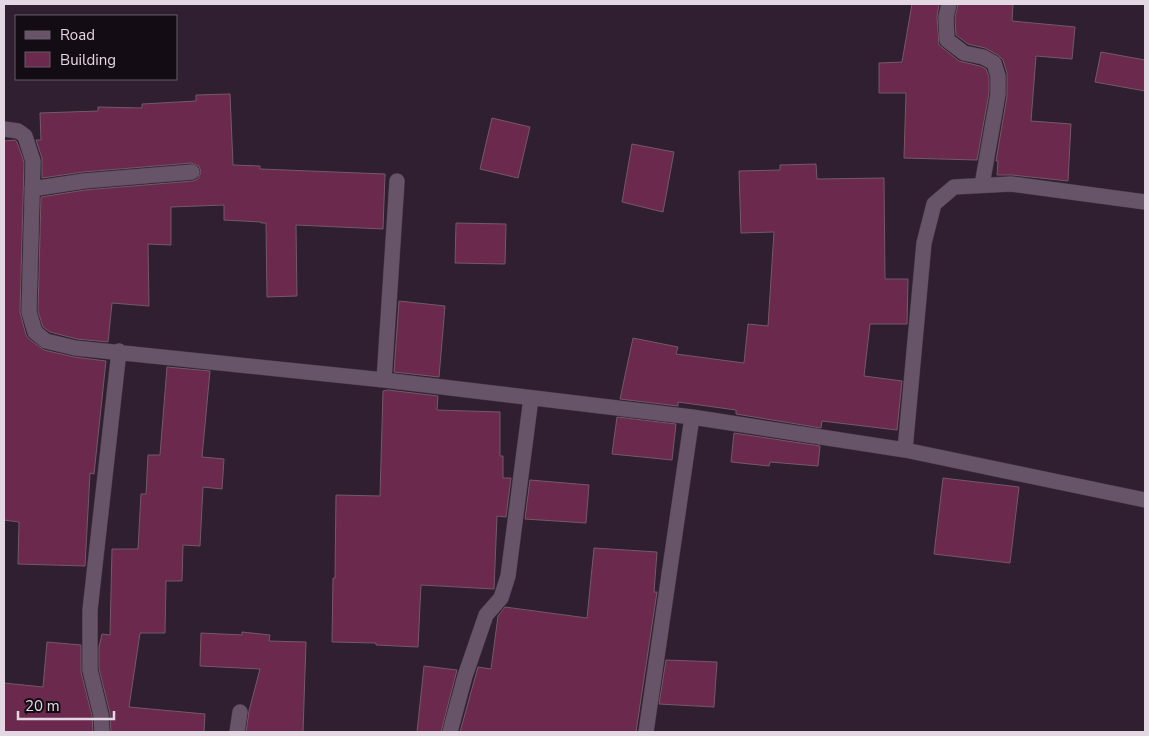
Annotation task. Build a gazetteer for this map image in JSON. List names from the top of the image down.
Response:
{
  "legend": ["Road", "Building"],
  "scale_bar": "20 m"
}
